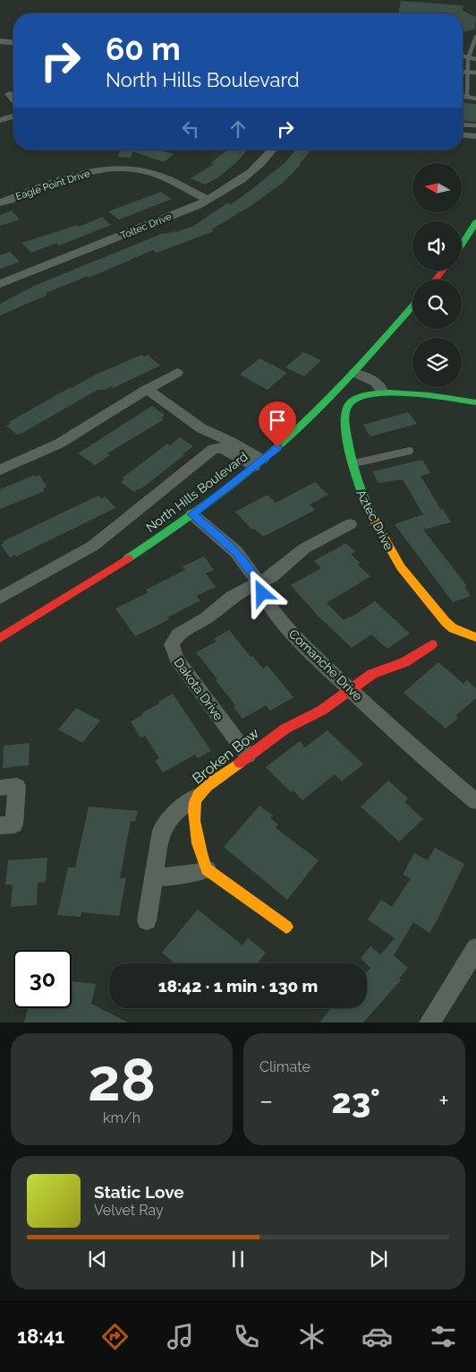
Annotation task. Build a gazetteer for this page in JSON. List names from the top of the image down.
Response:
{
  "streets": {
    "street": [
      "Eagle Point Drive",
      "Toltec Drive",
      "North Hills Boulevard",
      "Aztec Drive",
      "Comanche Drive",
      "Dakota Drive",
      "Broken Bow"
    ]
  },
  "crossings": [
    ["Eagle Point Drive", "Toltec Drive"],
    ["North Hills Boulevard", "Comanche Drive"],
    ["Comanche Drive", "Dakota Drive"],
    ["Comanche Drive", "Broken Bow"],
    ["Dakota Drive", "Broken Bow"]
  ],
  "north": "left",
  "page": {
    "turn": ["60 m", "North Hills Boulevard"],
    "limit": "30",
    "trip": "18:42 · 1 min · 130 m",
    "tile": [
      ["28", "km/h"],
      "Climate"
    ],
    "heat": ["−", "23°", "+"],
    "song": ["Static Love", "Velvet Ray"],
    "tabs": "18:41"
  }
}
